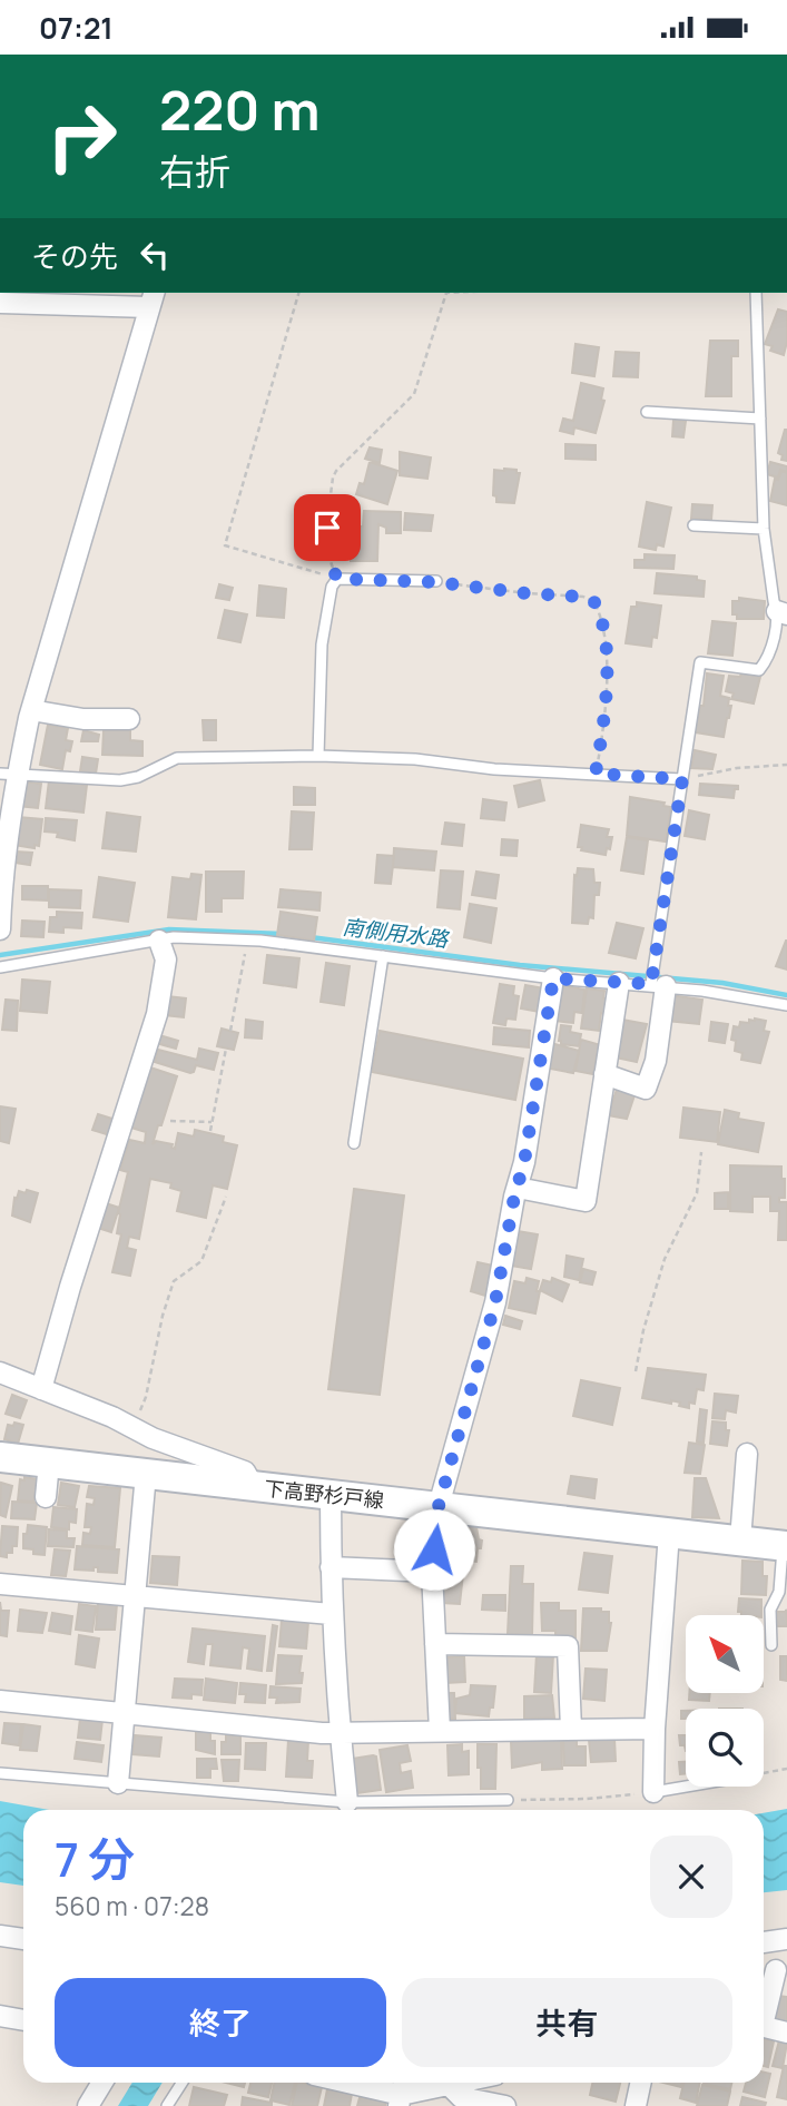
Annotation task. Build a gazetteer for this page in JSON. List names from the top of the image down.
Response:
{
  "streets": {
    "main road": ["下高野杉戸線"]
  },
  "water": ["南側用水路"],
  "north": "top left",
  "page": {
    "status": "07:21",
    "turn": ["220 m", "右折"],
    "then": "その先",
    "heading": ["7 分", "560 m · 07:28"],
    "buttons": ["終了", "共有"]
  }
}
